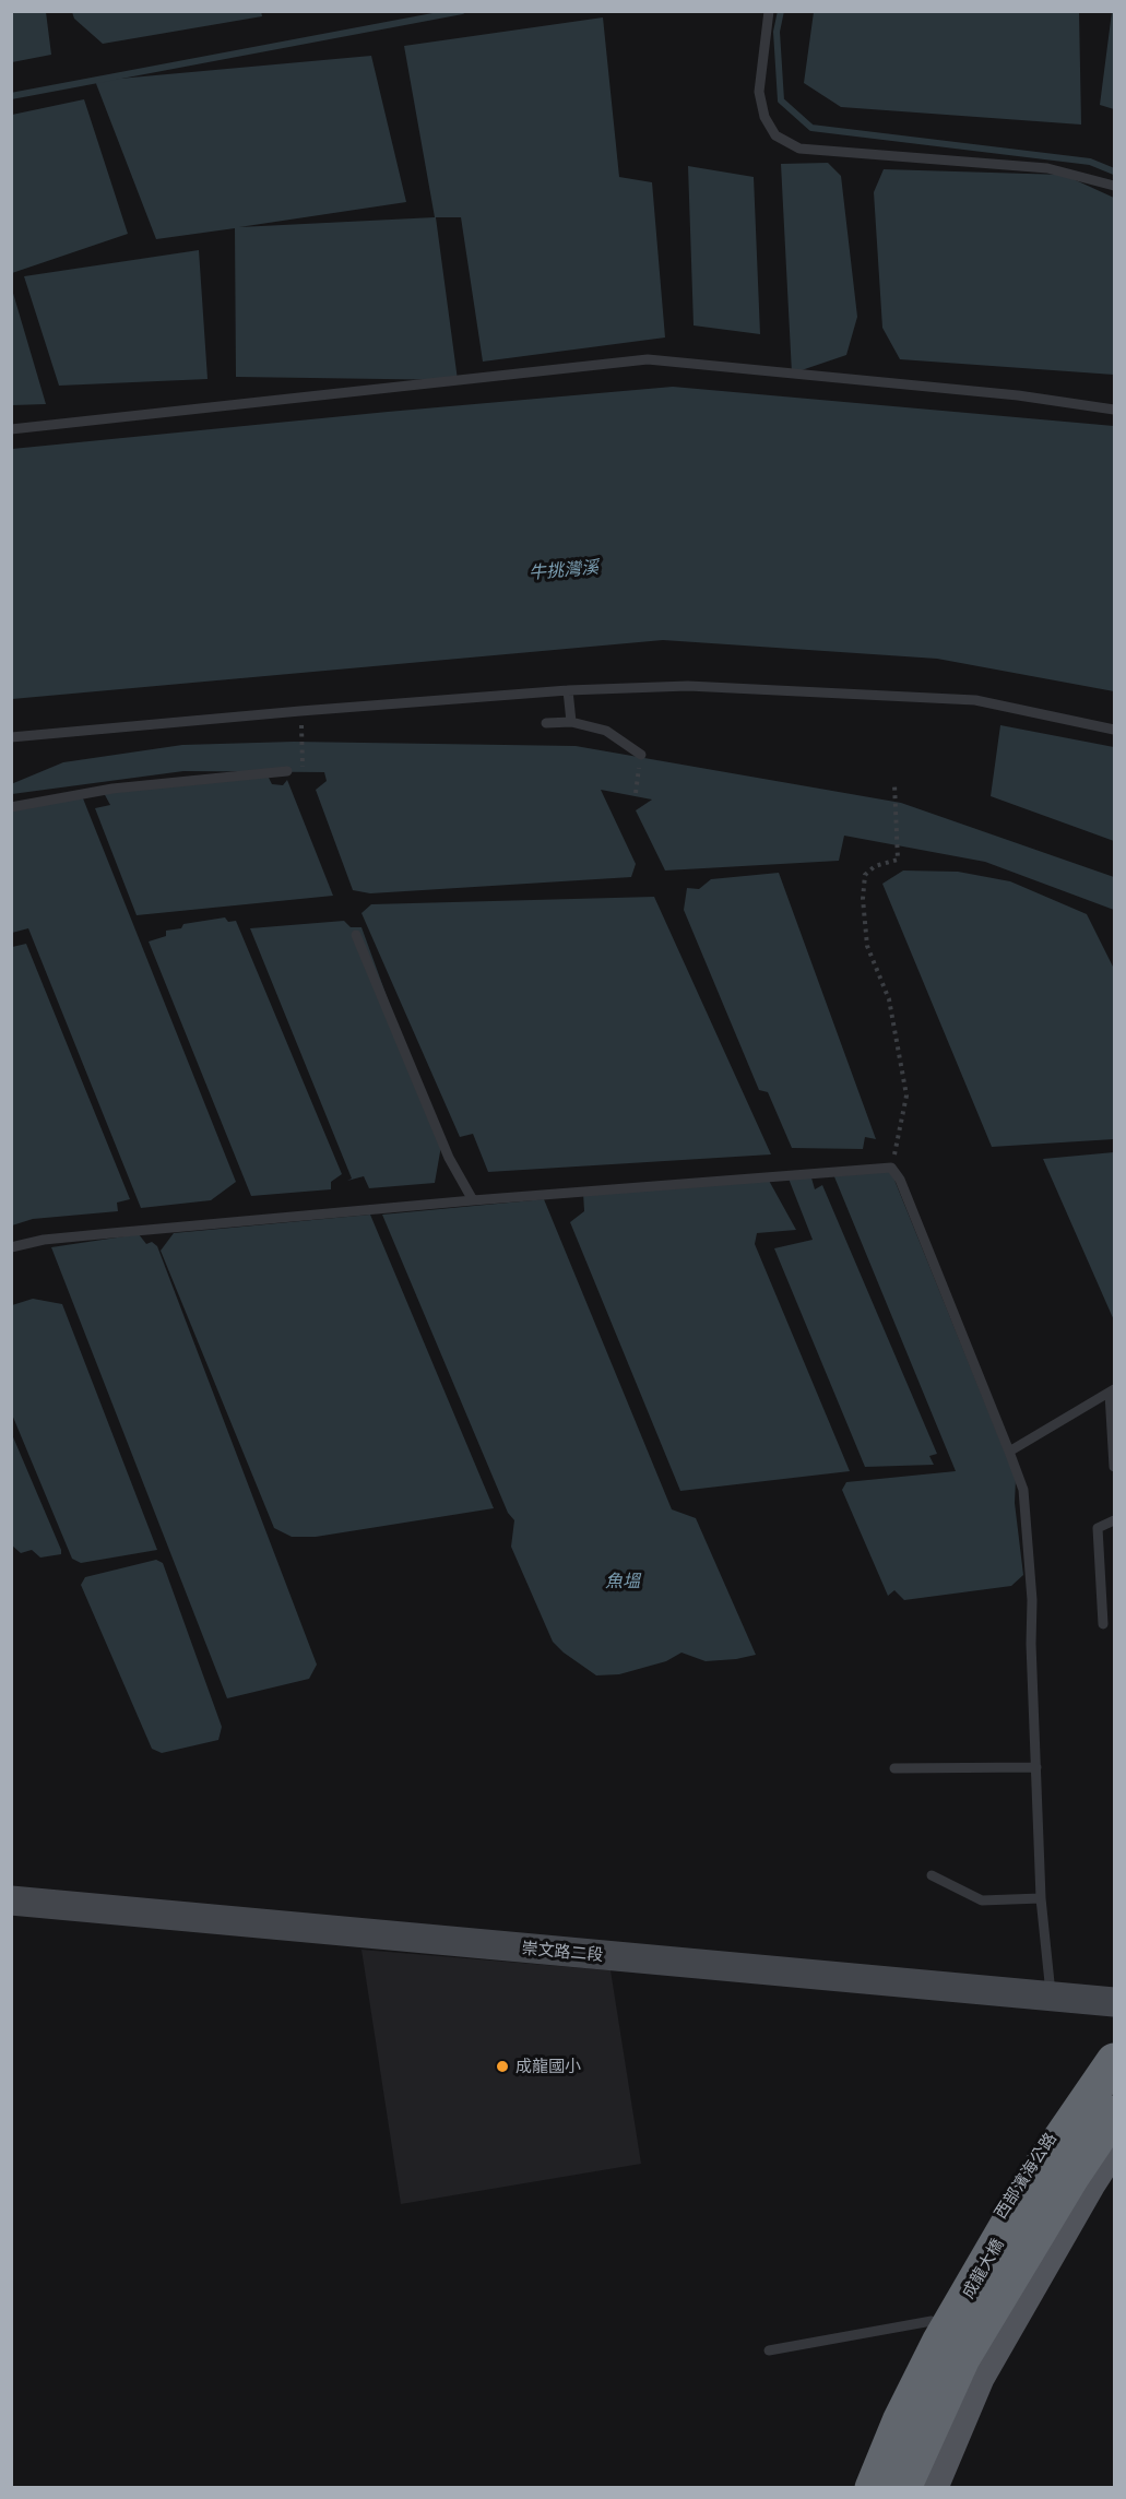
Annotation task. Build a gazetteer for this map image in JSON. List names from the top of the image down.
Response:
{
  "streets": {
    "highway": ["成龍大橋"],
    "main road": ["西部濱海公路"],
    "street": ["崇文路二段"]
  },
  "water": ["牛挑灣溪", "魚塭"],
  "places": ["成龍國小"]
}
